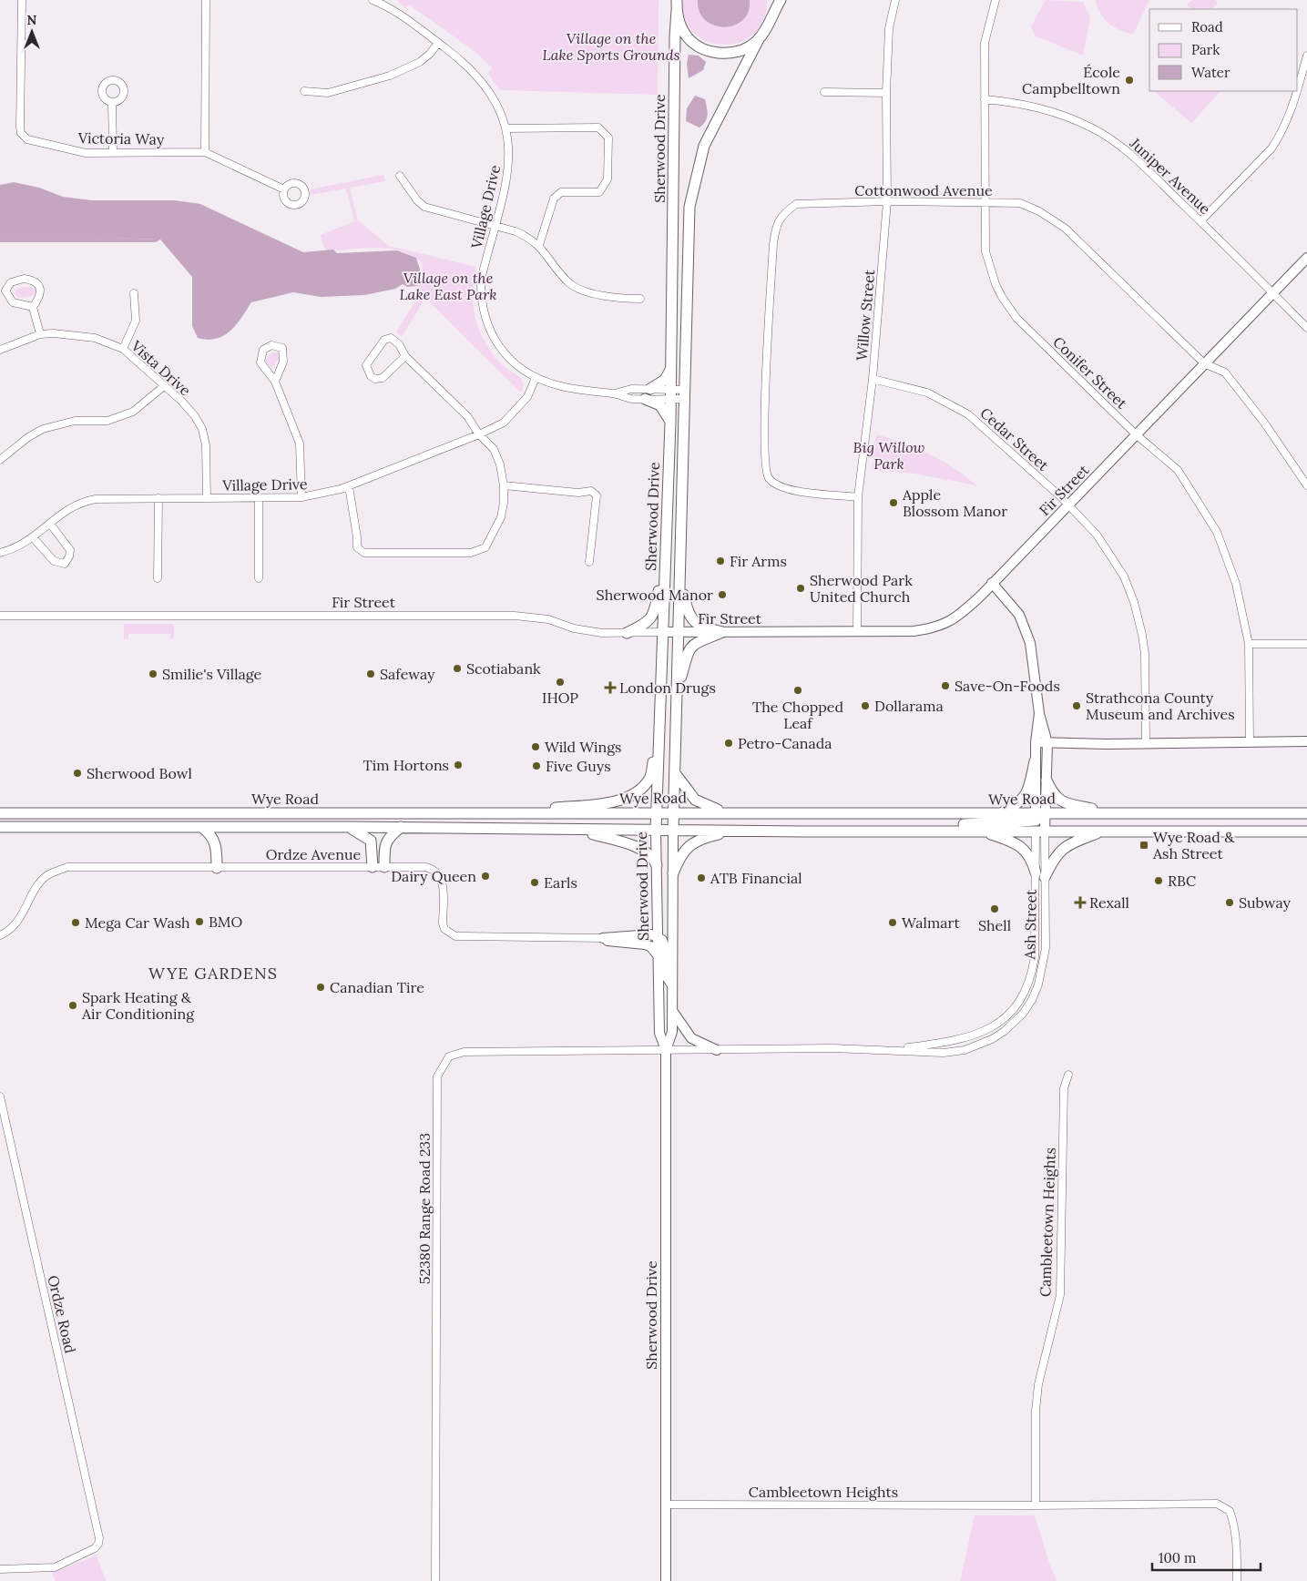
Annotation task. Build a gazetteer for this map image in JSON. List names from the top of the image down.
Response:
{
  "streets": {
    "main road": ["Sherwood Drive", "Wye Road"],
    "street": [
      "Victoria Way",
      "Juniper Avenue",
      "Cottonwood Avenue",
      "Village Drive",
      "Willow Street",
      "Vista Drive",
      "Conifer Street",
      "Cedar Street",
      "Fir Street",
      "Ordze Avenue",
      "Ash Street",
      "52380 Range Road 233",
      "Cambleetown Heights",
      "Ordze Road"
    ]
  },
  "crossings": [
    ["Sherwood Drive", "Village Drive"],
    ["Sherwood Drive", "Fir Street"],
    ["Sherwood Drive", "Wye Road"],
    ["Sherwood Drive", "Ash Street"],
    ["Sherwood Drive", "52380 Range Road 233"],
    ["Sherwood Drive", "Cambleetown Heights"],
    ["Juniper Avenue", "Conifer Street"],
    ["Juniper Avenue", "Fir Street"],
    ["Cottonwood Avenue", "Willow Street"],
    ["Cottonwood Avenue", "Conifer Street"],
    ["Cottonwood Avenue", "Fir Street"],
    ["Village Drive", "Vista Drive"],
    ["Willow Street", "Cedar Street"],
    ["Willow Street", "Fir Street"],
    ["Conifer Street", "Fir Street"],
    ["Cedar Street", "Fir Street"],
    ["Fir Street", "Ash Street"],
    ["Wye Road", "Ash Street"],
    ["Ash Street", "52380 Range Road 233"]
  ],
  "districts": ["WYE GARDENS"],
  "parks": ["Village on the Lake Sports Grounds", "Village on the Lake East Park", "Big Willow Park"],
  "places": {
    "other": [
      "École Campbelltown",
      "Apple Blossom Manor",
      "Fir Arms",
      "Sherwood Park United Church",
      "Sherwood Manor",
      "Scotiabank",
      "Smilie's Village",
      "Safeway",
      "IHOP",
      "Save-On-Foods",
      "The Chopped Leaf",
      "Dollarama",
      "Strathcona County Museum and Archives",
      "Petro-Canada",
      "Wild Wings",
      "Tim Hortons",
      "Five Guys",
      "Sherwood Bowl",
      "Dairy Queen",
      "ATB Financial",
      "RBC",
      "Earls",
      "Subway",
      "Shell",
      "BMO",
      "Mega Car Wash",
      "Walmart",
      "Canadian Tire",
      "Spark Heating & Air Conditioning"
    ],
    "health": ["London Drugs", "Rexall"],
    "transit": ["Wye Road & Ash Street"]
  },
  "legend": ["Road", "Park", "Water"],
  "scale_bar": "100 m",
  "north": "top"
}
